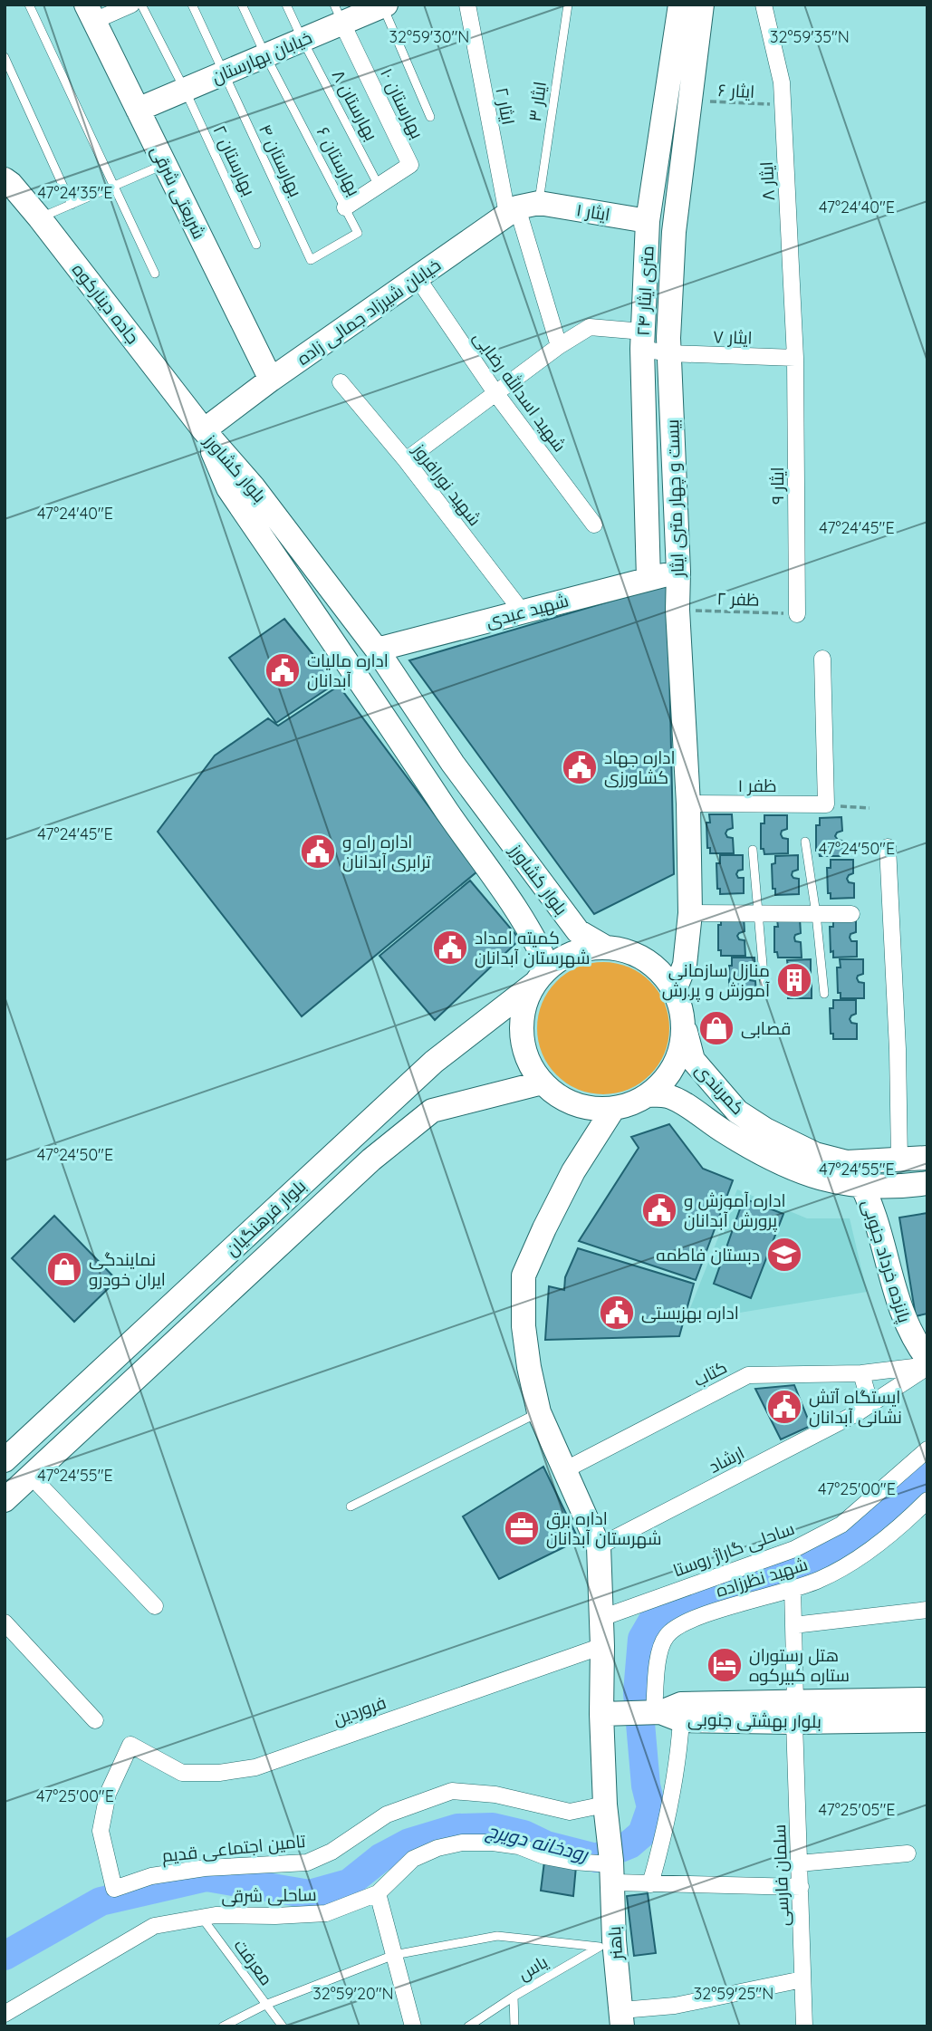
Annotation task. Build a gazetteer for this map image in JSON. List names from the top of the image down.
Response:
{
  "streets": {
    "main road": [
      "خیابان بهارستان",
      "شریعتی شرقی",
      "ایثار ۱",
      "۲۴ متری ایثار",
      "جاده دینارکوه",
      "خیابان شیرزاد جمالی زاده",
      "بلوار کشاورز",
      "بیست و چهار متری ایثار",
      "شهید عبدی",
      "کمربندی",
      "بلوار فرهنگیان",
      "پانزده خرداد جنوبی",
      "بلوار بهشتی جنوبی",
      "باهنر"
    ],
    "street": [
      "بهارستان ۱۰",
      "ایثار ۲",
      "ایثار ۸",
      "ایثار ۷",
      "شهید اسدالله رضایی",
      "شهید نورافروز",
      "ایثار ۹",
      "ظفر ۱",
      "کتاب",
      "ارشاد",
      "ساحلی گاراژ روستا",
      "شهید نظرزاده",
      "فروردین",
      "تامین اجتماعی قدیم",
      "سلمان فارسی",
      "ساحلی شرقی"
    ],
    "lane": [
      "ایثار ۳",
      "بهارستان ۸",
      "بهارستان ۲",
      "بهارستان ۴",
      "بهارستان ۶",
      "معرفت",
      "یاس"
    ],
    "path": ["ایثار ۶", "ظفر ۲"]
  },
  "crossings": [
    ["خیابان بهارستان", "بهارستان ۱۰"],
    ["خیابان بهارستان", "بهارستان ۸"],
    ["خیابان بهارستان", "بهارستان ۲"],
    ["خیابان بهارستان", "بهارستان ۴"],
    ["خیابان بهارستان", "بهارستان ۶"],
    ["خیابان بهارستان", "شریعتی شرقی"],
    ["ایثار ۶", "ایثار ۸"],
    ["ایثار ۶", "بیست و چهار متری ایثار"],
    ["ایثار ۳", "ایثار ۲"],
    ["ایثار ۳", "ایثار ۱"],
    ["ایثار ۳", "خیابان شیرزاد جمالی زاده"],
    ["بهارستان ۱۰", "بهارستان ۸"],
    ["ایثار ۲", "ایثار ۱"],
    ["ایثار ۲", "خیابان شیرزاد جمالی زاده"],
    ["بهارستان ۴", "بهارستان ۶"],
    ["ایثار ۸", "ایثار ۷"],
    ["ایثار ۸", "ایثار ۹"],
    ["شریعتی شرقی", "خیابان شیرزاد جمالی زاده"],
    ["ایثار ۱", "۲۴ متری ایثار"],
    ["ایثار ۱", "خیابان شیرزاد جمالی زاده"],
    ["۲۴ متری ایثار", "شهید عبدی"],
    ["جاده دینارکوه", "خیابان شیرزاد جمالی زاده"],
    ["جاده دینارکوه", "بلوار کشاورز"],
    ["خیابان شیرزاد جمالی زاده", "شهید اسدالله رضایی"],
    ["خیابان شیرزاد جمالی زاده", "بلوار کشاورز"],
    ["ایثار ۷", "ایثار ۹"],
    ["ایثار ۷", "بیست و چهار متری ایثار"],
    ["بلوار کشاورز", "بیست و چهار متری ایثار"],
    ["بلوار کشاورز", "شهید عبدی"],
    ["بلوار کشاورز", "کمربندی"],
    ["بلوار کشاورز", "بلوار فرهنگیان"],
    ["شهید نورافروز", "شهید عبدی"],
    ["ایثار ۹", "ظفر ۲"],
    ["بیست و چهار متری ایثار", "ظفر ۲"],
    ["بیست و چهار متری ایثار", "شهید عبدی"],
    ["بیست و چهار متری ایثار", "ظفر ۱"],
    ["بیست و چهار متری ایثار", "کمربندی"],
    ["بیست و چهار متری ایثار", "بلوار فرهنگیان"],
    ["کمربندی", "بلوار فرهنگیان"],
    ["کمربندی", "پانزده خرداد جنوبی"],
    ["کتاب", "ارشاد"],
    ["ارشاد", "باهنر"],
    ["ساحلی گاراژ روستا", "باهنر"],
    ["شهید نظرزاده", "بلوار بهشتی جنوبی"],
    ["شهید نظرزاده", "سلمان فارسی"],
    ["شهید نظرزاده", "ساحلی شرقی"],
    ["فروردین", "تامین اجتماعی قدیم"],
    ["فروردین", "باهنر"],
    ["بلوار بهشتی جنوبی", "سلمان فارسی"],
    ["بلوار بهشتی جنوبی", "باهنر"],
    ["تامین اجتماعی قدیم", "باهنر"],
    ["سلمان فارسی", "ساحلی شرقی"],
    ["ساحلی شرقی", "باهنر"],
    ["ساحلی شرقی", "معرفت"],
    ["باهنر", "یاس"]
  ],
  "water": ["رودخانه دویرج"],
  "places": {
    "public building": [
      "اداره مالیات آبدانان",
      "اداره جهاد کشاورزی",
      "اداره راه و ترابری آبدانان",
      "کمیته امداد شهرستان آبدانان",
      "اداره آموزش و پرورش آبدانان",
      "اداره بهزیستی",
      "ایستگاه آتش نشانی آبدانان"
    ],
    "building": ["منازل سازمانی آموزش و پر.رش"],
    "shop": ["قصابی", "نمایندگی ایران خودرو"],
    "school or university": ["دبستان فاطمه"],
    "office": ["اداره برق شهرستان آبدانان"],
    "hotel": ["هتل رستوران ستاره کبیرکوه"]
  },
  "coordinates": [
    "32°59'35\"N",
    "32°59'30\"N",
    "47°24'35\"E",
    "47°24'40\"E",
    "47°24'45\"E",
    "47°24'50\"E",
    "47°24'55\"E",
    "47°25'00\"E",
    "47°25'05\"E",
    "32°59'20\"N",
    "32°59'25\"N"
  ]
}
